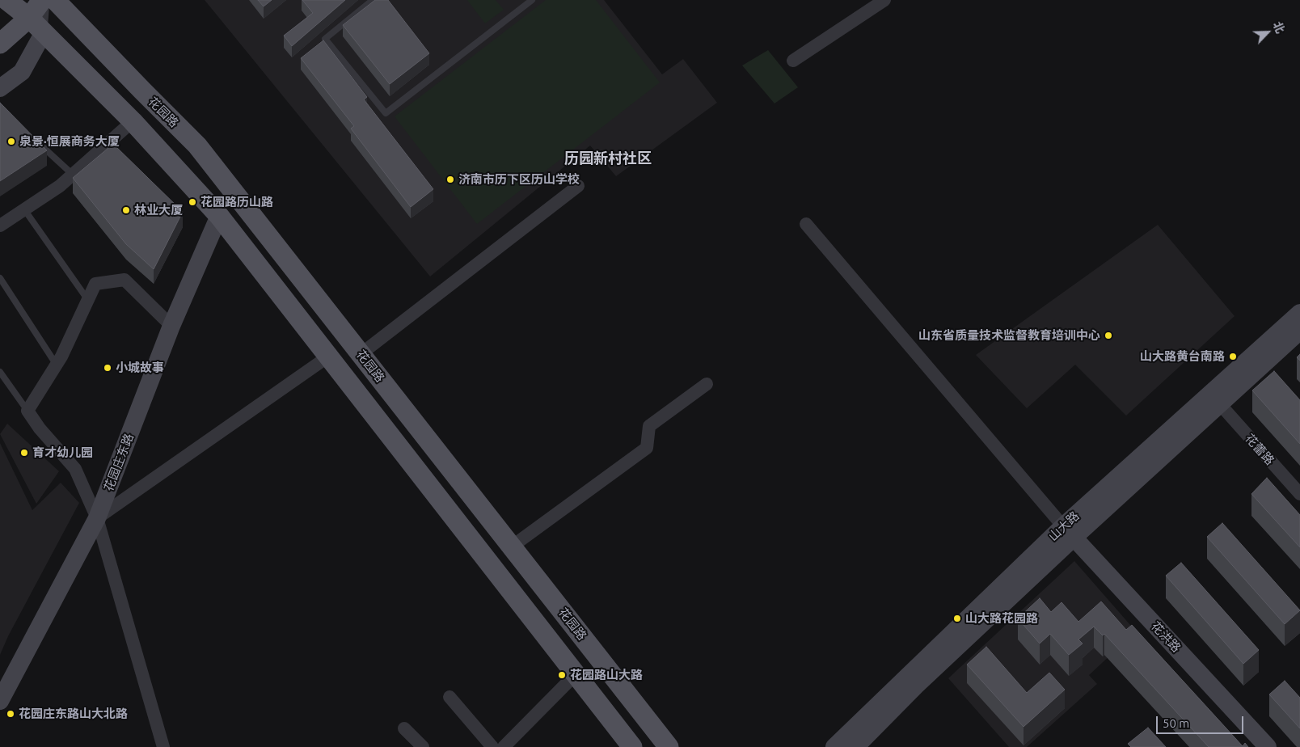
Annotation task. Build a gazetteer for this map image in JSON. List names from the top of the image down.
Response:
{
  "streets": {
    "main road": [
      "花园路",
      "花园庄东路",
      "山大路",
      "花洪路"
    ],
    "street": ["花蕾路"]
  },
  "crossings": [
    ["花蕾路", "山大路"],
    ["山大路", "花洪路"]
  ],
  "districts": ["历园新村社区"],
  "places": [
    "泉景·恒展商务大厦",
    "济南市历下区历山学校",
    "花园路历山路",
    "林业大厦",
    "山东省质量技术监督教育培训中心",
    "山大路黄台南路",
    "小城故事",
    "育才幼儿园",
    "山大路花园路",
    "花园路山大路",
    "花园庄东路山大北路"
  ],
  "scale_bar": "50 m",
  "north": "top right"
}
